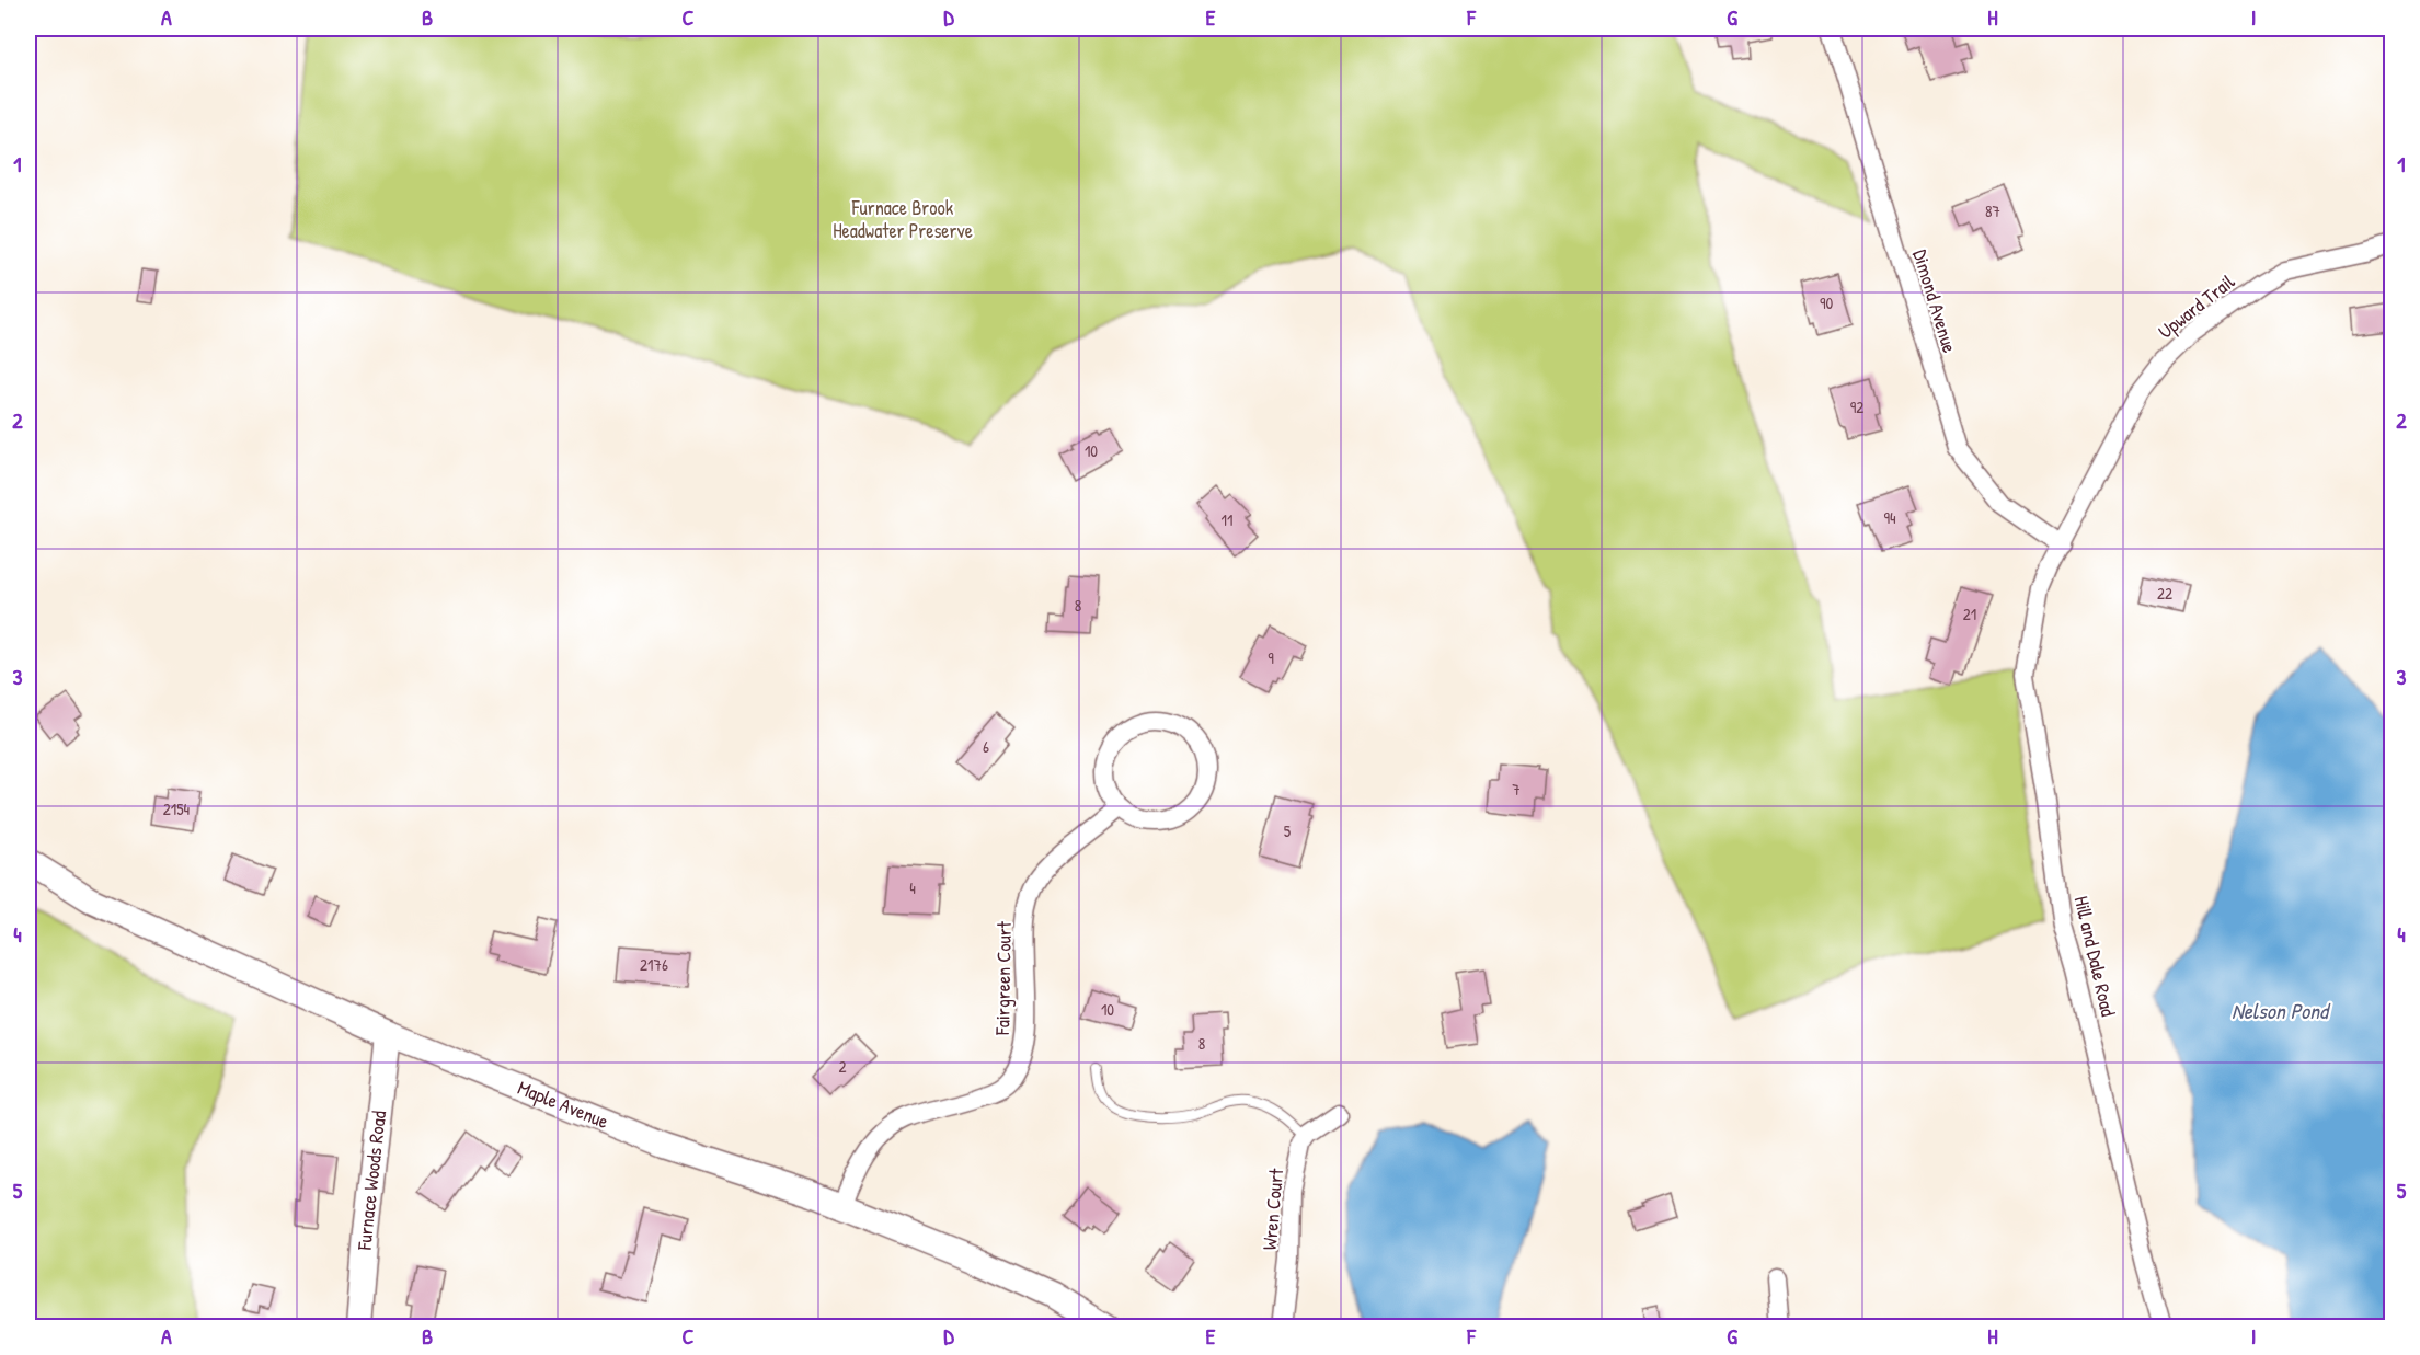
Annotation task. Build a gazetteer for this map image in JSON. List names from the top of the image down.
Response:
{
  "streets": {
    "street": [
      "Dimond Avenue",
      "Upward Trail",
      "Hill and Dale Road",
      "Fairgreen Court",
      "Maple Avenue",
      "Furnace Woods Road",
      "Wren Court"
    ]
  },
  "crossings": [
    ["Dimond Avenue", "Upward Trail"],
    ["Dimond Avenue", "Hill and Dale Road"],
    ["Upward Trail", "Hill and Dale Road"],
    ["Fairgreen Court", "Maple Avenue"],
    ["Maple Avenue", "Furnace Woods Road"]
  ],
  "water": ["Nelson Pond"],
  "parks": ["Furnace Brook Headwater Preserve"],
  "house_numbers": [
    "87",
    "90",
    "92",
    "10",
    "94",
    "11",
    "22",
    "8",
    "21",
    "9",
    "6",
    "7",
    "2154",
    "5",
    "4",
    "2176",
    "10",
    "8",
    "2"
  ],
  "grid": {
    "columns": [
      "A",
      "B",
      "C",
      "D",
      "E",
      "F",
      "G",
      "H",
      "I"
    ],
    "rows": [
      "1",
      "2",
      "3",
      "4",
      "5"
    ]
  }
}
